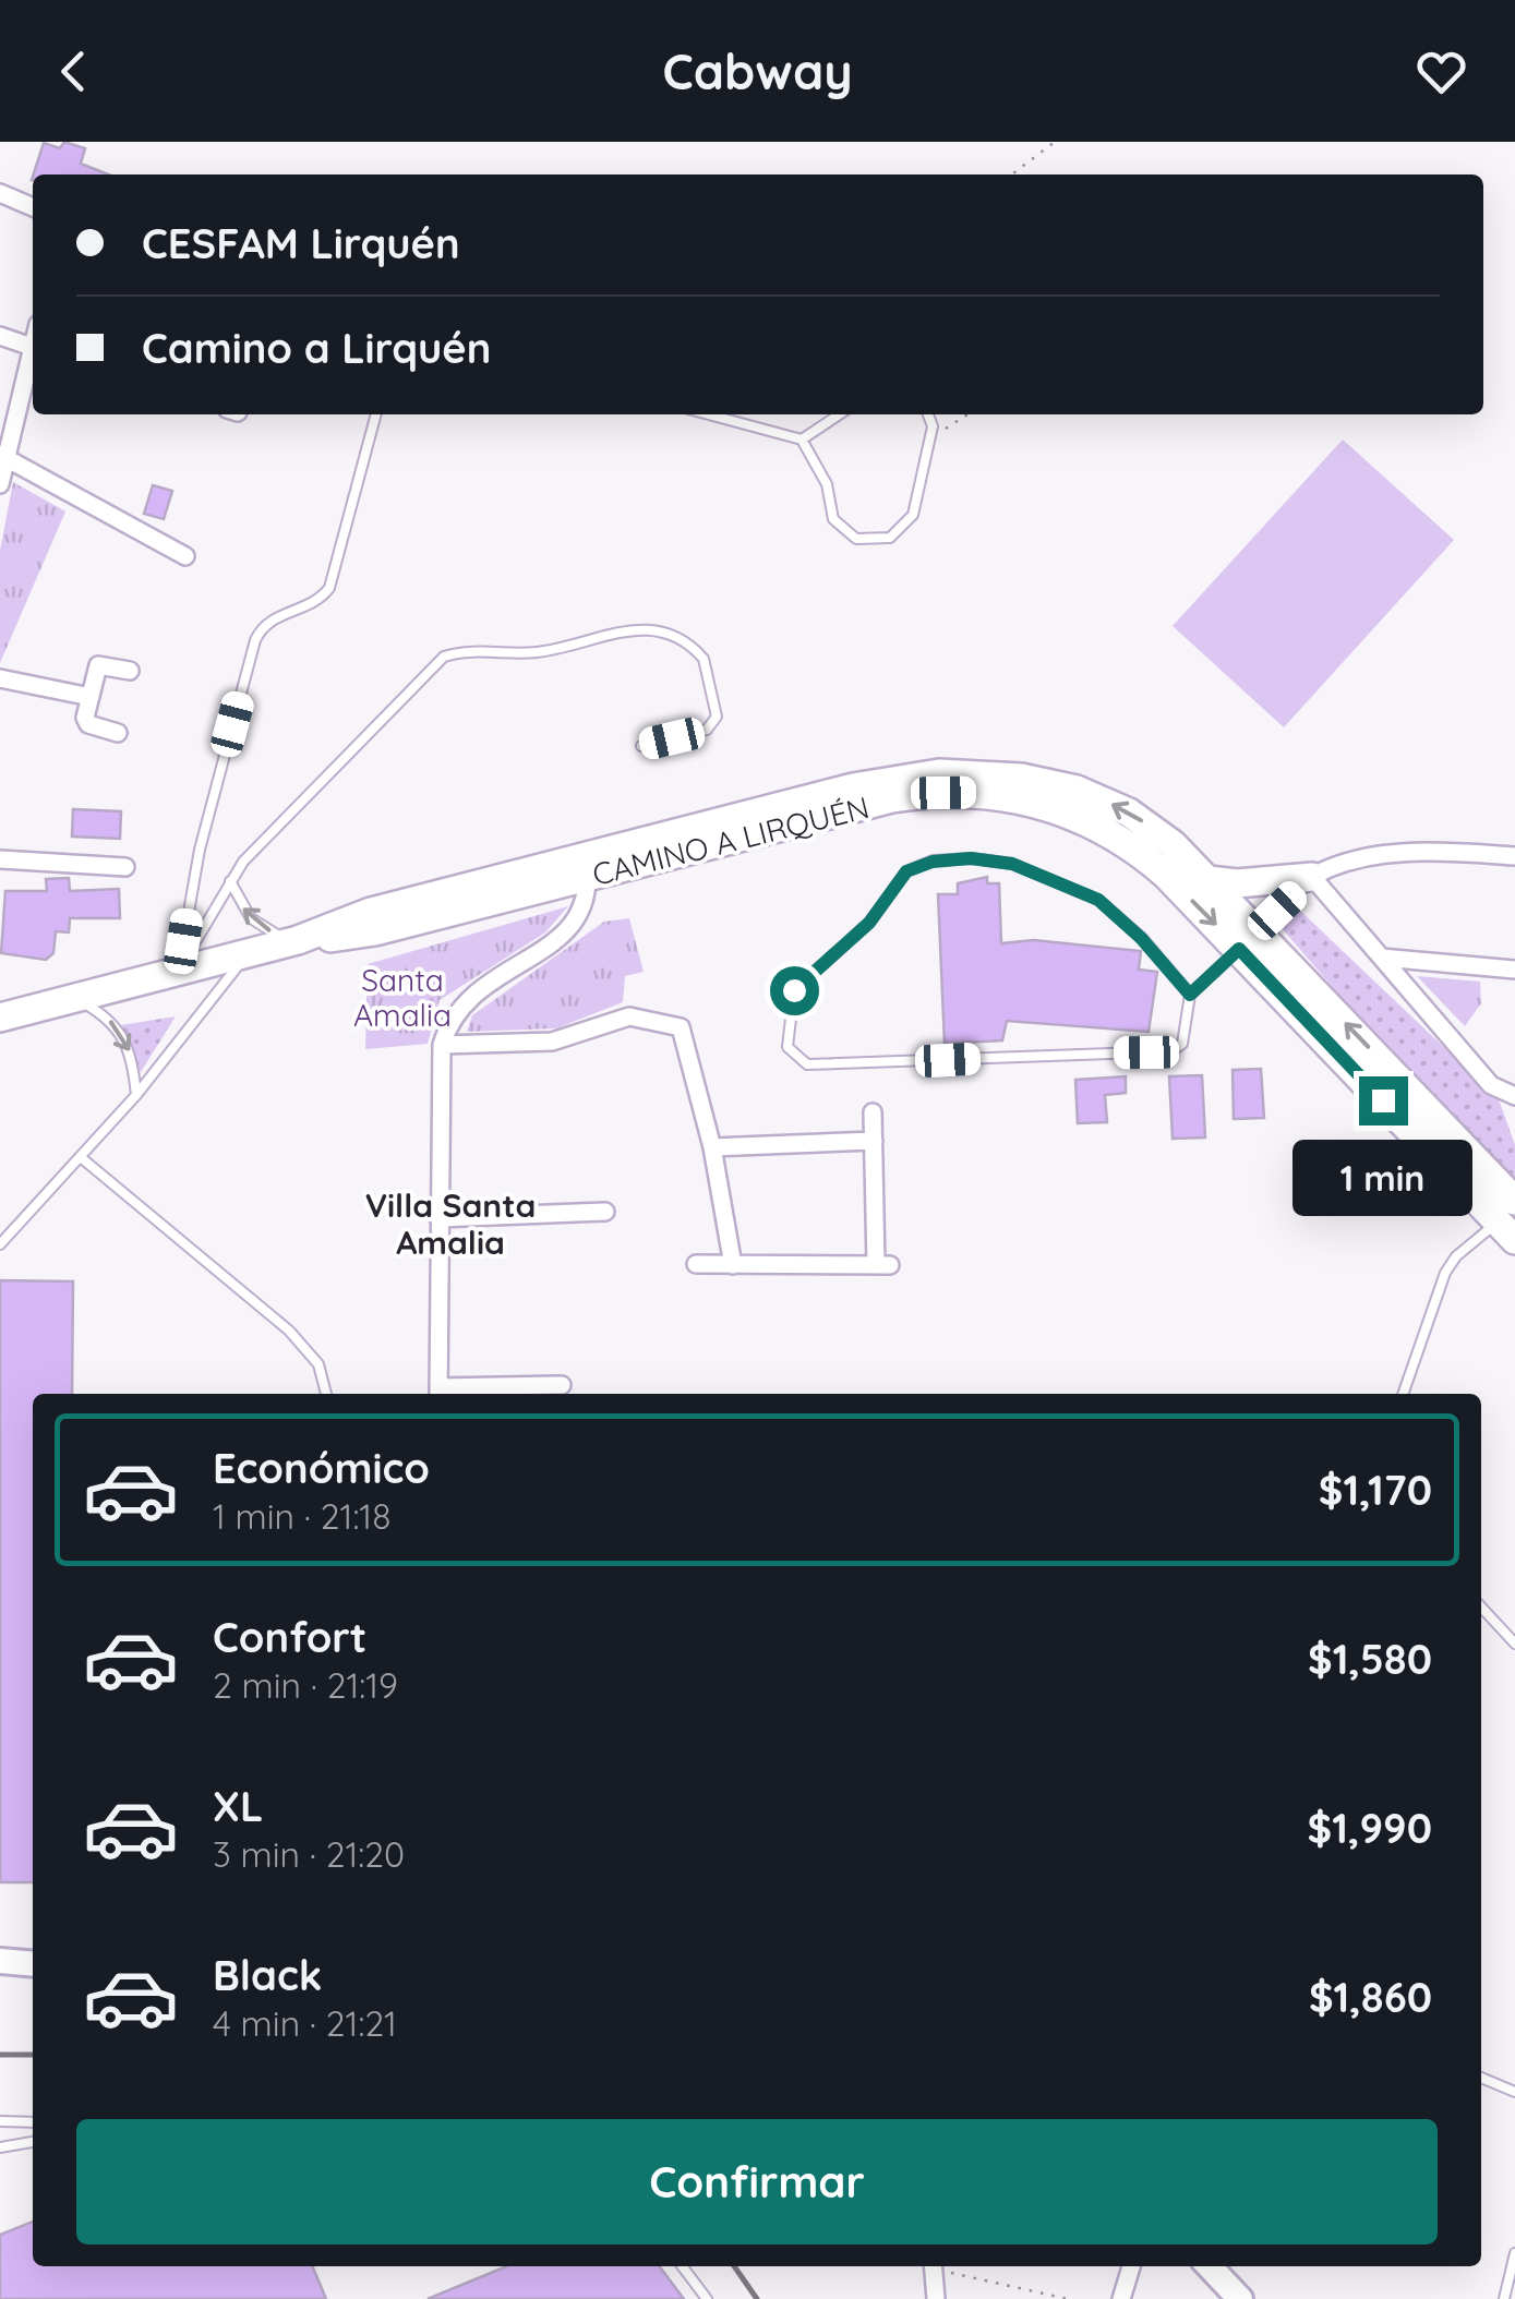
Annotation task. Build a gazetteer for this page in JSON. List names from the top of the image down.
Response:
{
  "streets": {
    "main road": ["CAMINO A LIRQUÉN"]
  },
  "districts": ["Villa Santa Amalia"],
  "parks": ["Santa Amalia"],
  "page": {
    "header": "Cabway",
    "banner": ["CESFAM Lirquén", "Camino a Lirquén"],
    "bubble": "1 min",
    "list": [
      {
        "name": "Económico",
        "note": "1 min · 21:18",
        "value": "$1,170"
      },
      {
        "name": "Confort",
        "note": "2 min · 21:19",
        "value": "$1,580"
      },
      {
        "name": "XL",
        "note": "3 min · 21:20",
        "value": "$1,990"
      },
      {
        "name": "Black",
        "note": "4 min · 21:21",
        "value": "$1,860"
      }
    ],
    "buttons": "Confirmar"
  }
}
